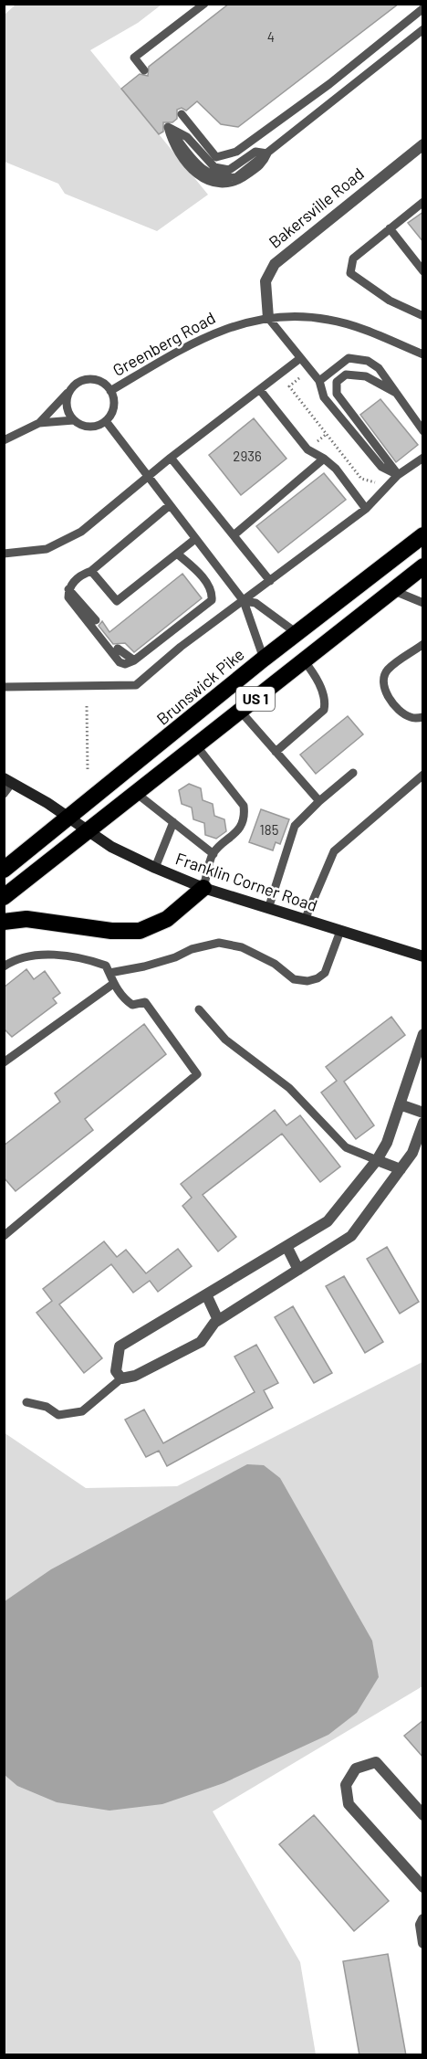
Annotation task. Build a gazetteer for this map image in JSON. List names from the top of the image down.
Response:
{
  "streets": {
    "highway": ["Brunswick Pike", "US 1"],
    "main road": ["Franklin Corner Road"],
    "street": ["Bakersville Road"],
    "lane": ["Greenberg Road"]
  },
  "crossings": [
    ["Bakersville Road", "Greenberg Road"],
    ["Brunswick Pike", "Franklin Corner Road"],
    ["US 1", "Franklin Corner Road"]
  ],
  "house_numbers": ["4", "2936", "185"]
}
